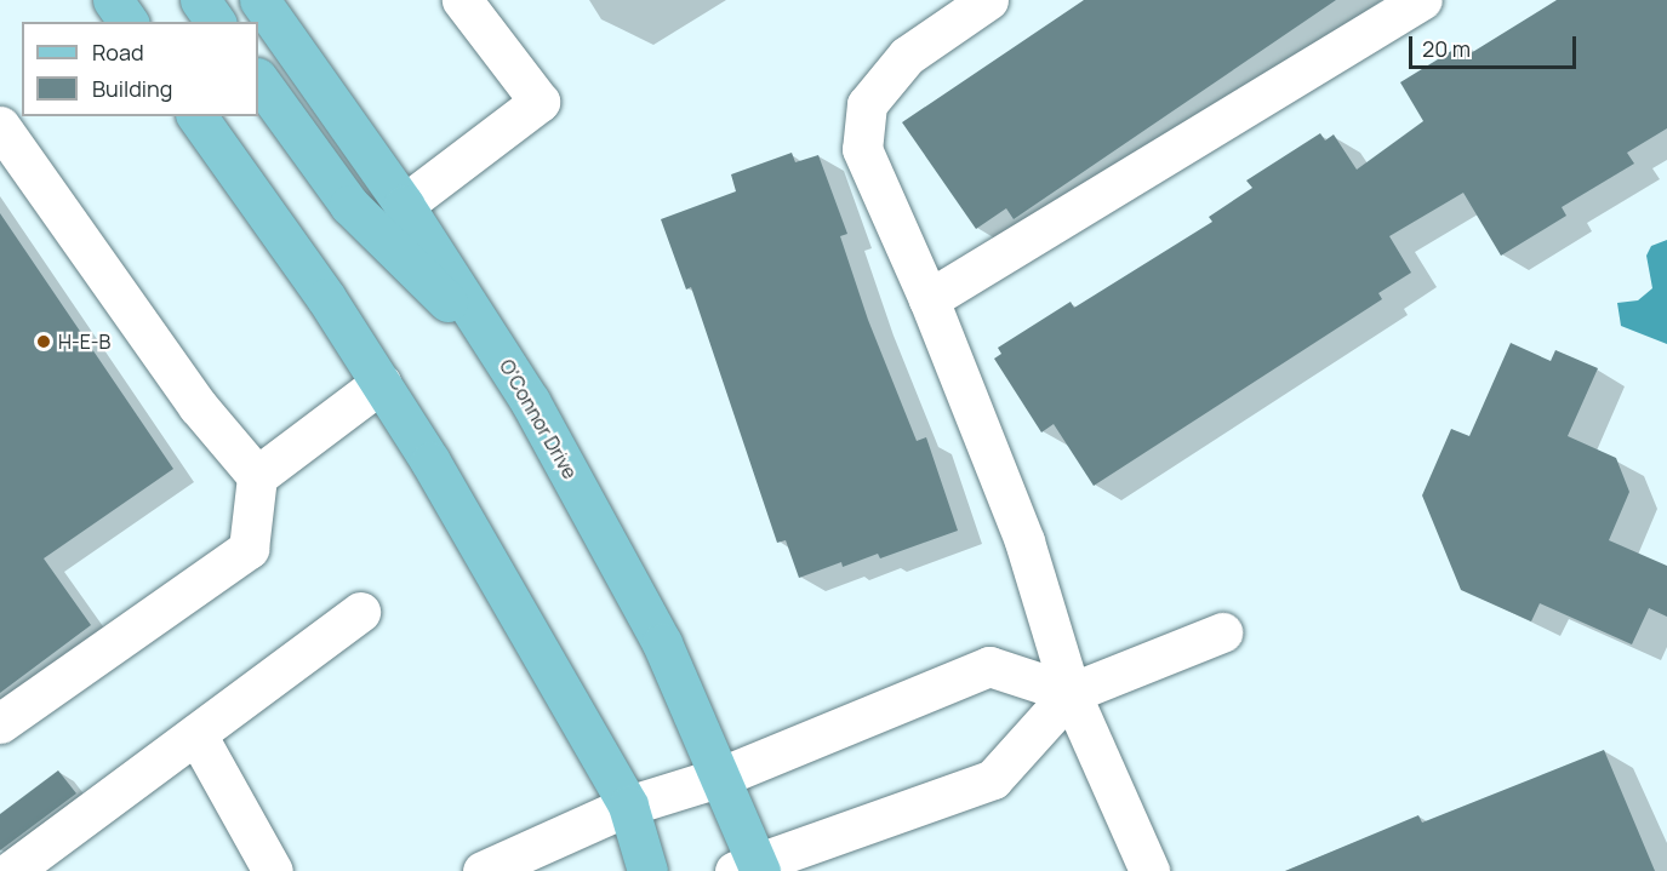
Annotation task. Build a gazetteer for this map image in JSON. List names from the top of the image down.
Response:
{
  "streets": {
    "main road": ["O'Connor Drive"]
  },
  "places": ["H-E-B"],
  "legend": ["Road", "Building"],
  "scale_bar": "20 m"
}
